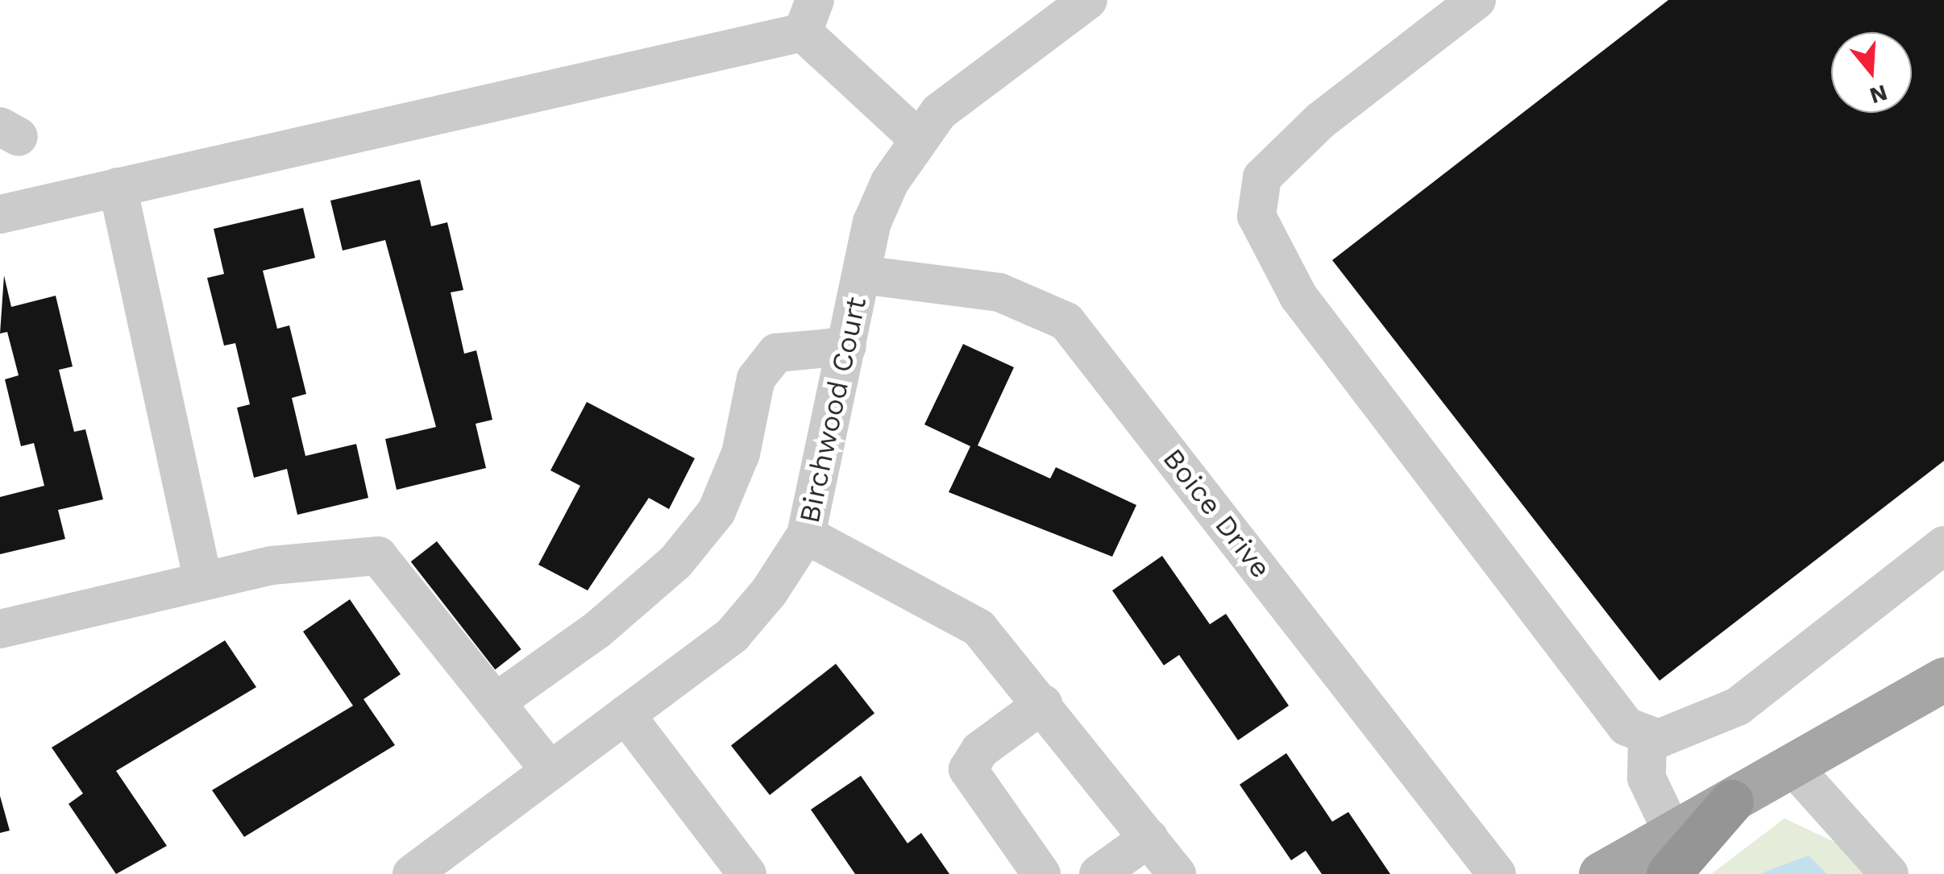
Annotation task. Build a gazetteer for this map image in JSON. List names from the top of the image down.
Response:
{
  "streets": {
    "street": ["Birchwood Court", "Boice Drive"]
  },
  "crossings": [
    ["Birchwood Court", "Boice Drive"]
  ],
  "north": "bottom"
}
